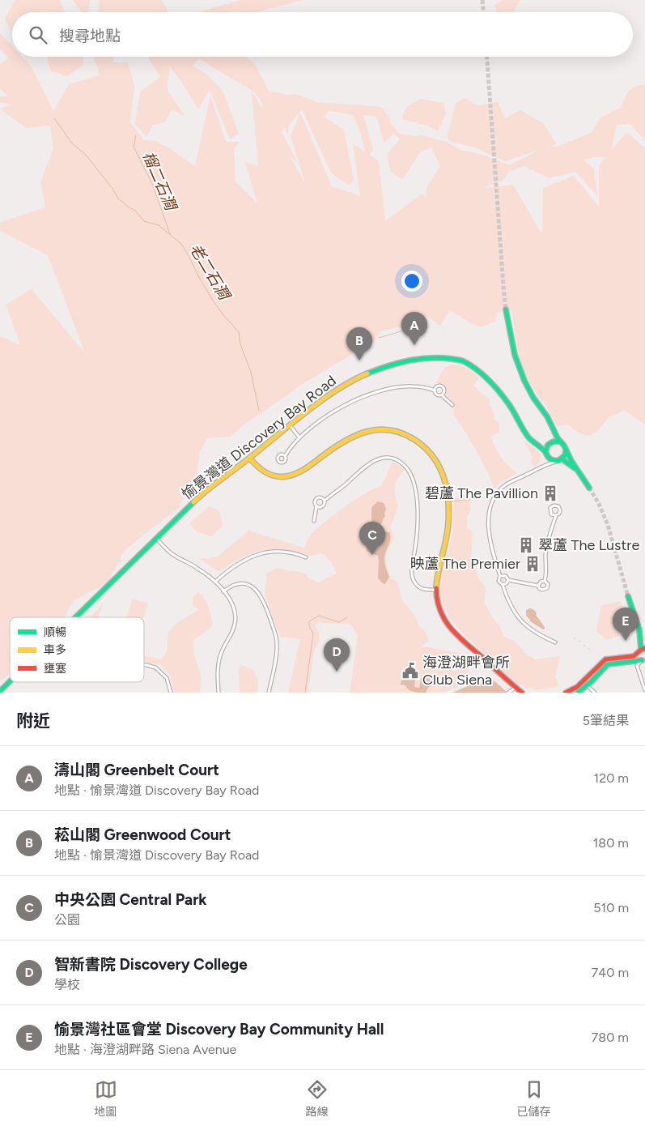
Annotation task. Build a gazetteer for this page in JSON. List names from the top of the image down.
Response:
{
  "streets": {
    "street": ["愉景灣道 Discovery Bay Road"]
  },
  "water": ["榴二石澗", "老二石澗"],
  "places": {
    "building": ["碧蘆 The Pavillion", "翠蘆 The Lustre", "映蘆 The Premier"],
    "public building": ["海澄湖畔會所 Club Siena"]
  },
  "legend": ["順暢", "車多", "壅塞"],
  "page": {
    "search": "搜尋地點",
    "pins": [
      "A",
      "B",
      "C",
      "E",
      "D"
    ],
    "heading": ["附近", "5筆結果"],
    "list": [
      {
        "mark": "A",
        "name": "濤山閣 Greenbelt Court",
        "note": "地點 · 愉景灣道 Discovery Bay Road",
        "value": "120 m"
      },
      {
        "mark": "B",
        "name": "菘山閣 Greenwood Court",
        "note": "地點 · 愉景灣道 Discovery Bay Road",
        "value": "180 m"
      },
      {
        "mark": "C",
        "name": "中央公園 Central Park",
        "note": "公園",
        "value": "510 m"
      },
      {
        "mark": "D",
        "name": "智新書院 Discovery College",
        "note": "學校",
        "value": "740 m"
      },
      {
        "mark": "E",
        "name": "愉景灣社區會堂 Discovery Bay Community Hall",
        "note": "地點 · 海澄湖畔路 Siena Avenue",
        "value": "780 m"
      }
    ],
    "nav": ["地圖", "路線", "已儲存"]
  }
}
